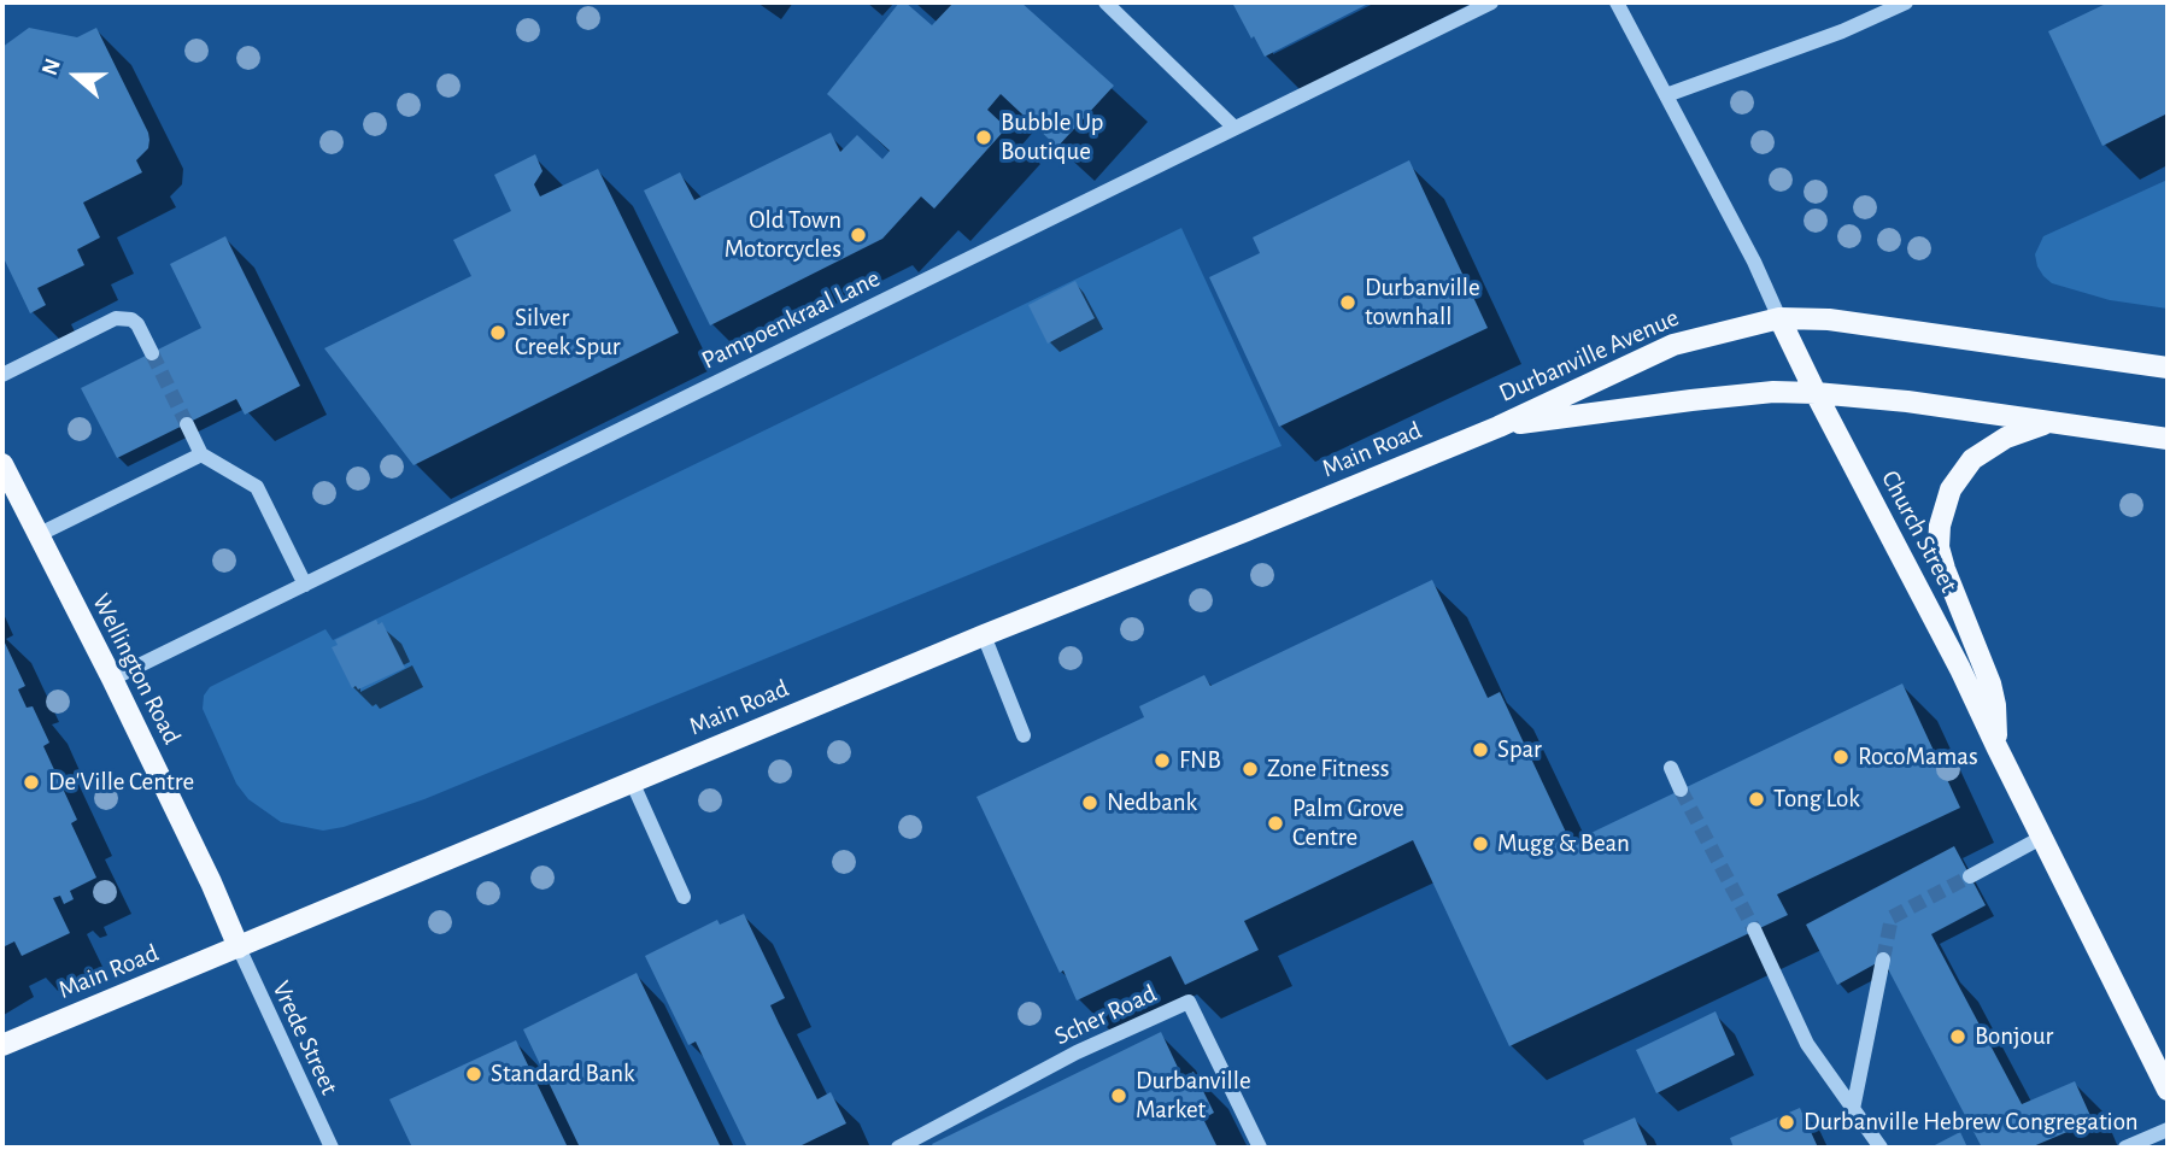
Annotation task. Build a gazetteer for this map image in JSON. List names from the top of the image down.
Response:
{
  "streets": {
    "main road": [
      "Durbanville Avenue",
      "Main Road",
      "Church Street",
      "Wellington Road"
    ],
    "street": ["Pampoenkraal Lane", "Scher Road", "Vrede Street"]
  },
  "crossings": [
    ["Pampoenkraal Lane", "Wellington Road"],
    ["Durbanville Avenue", "Main Road"],
    ["Durbanville Avenue", "Church Street"],
    ["Main Road", "Wellington Road"],
    ["Main Road", "Vrede Street"],
    ["Wellington Road", "Vrede Street"]
  ],
  "places": [
    "Bubble Up Boutique",
    "Old Town Motorcycles",
    "Durbanville townhall",
    "Silver Creek Spur",
    "Spar",
    "RocoMamas",
    "FNB",
    "Zone Fitness",
    "De'Ville Centre",
    "Tong Lok",
    "Nedbank",
    "Palm Grove Centre",
    "Mugg & Bean",
    "Bonjour",
    "Standard Bank",
    "Durbanville Market",
    "Durbanville Hebrew Congregation"
  ],
  "north": "left"
}
